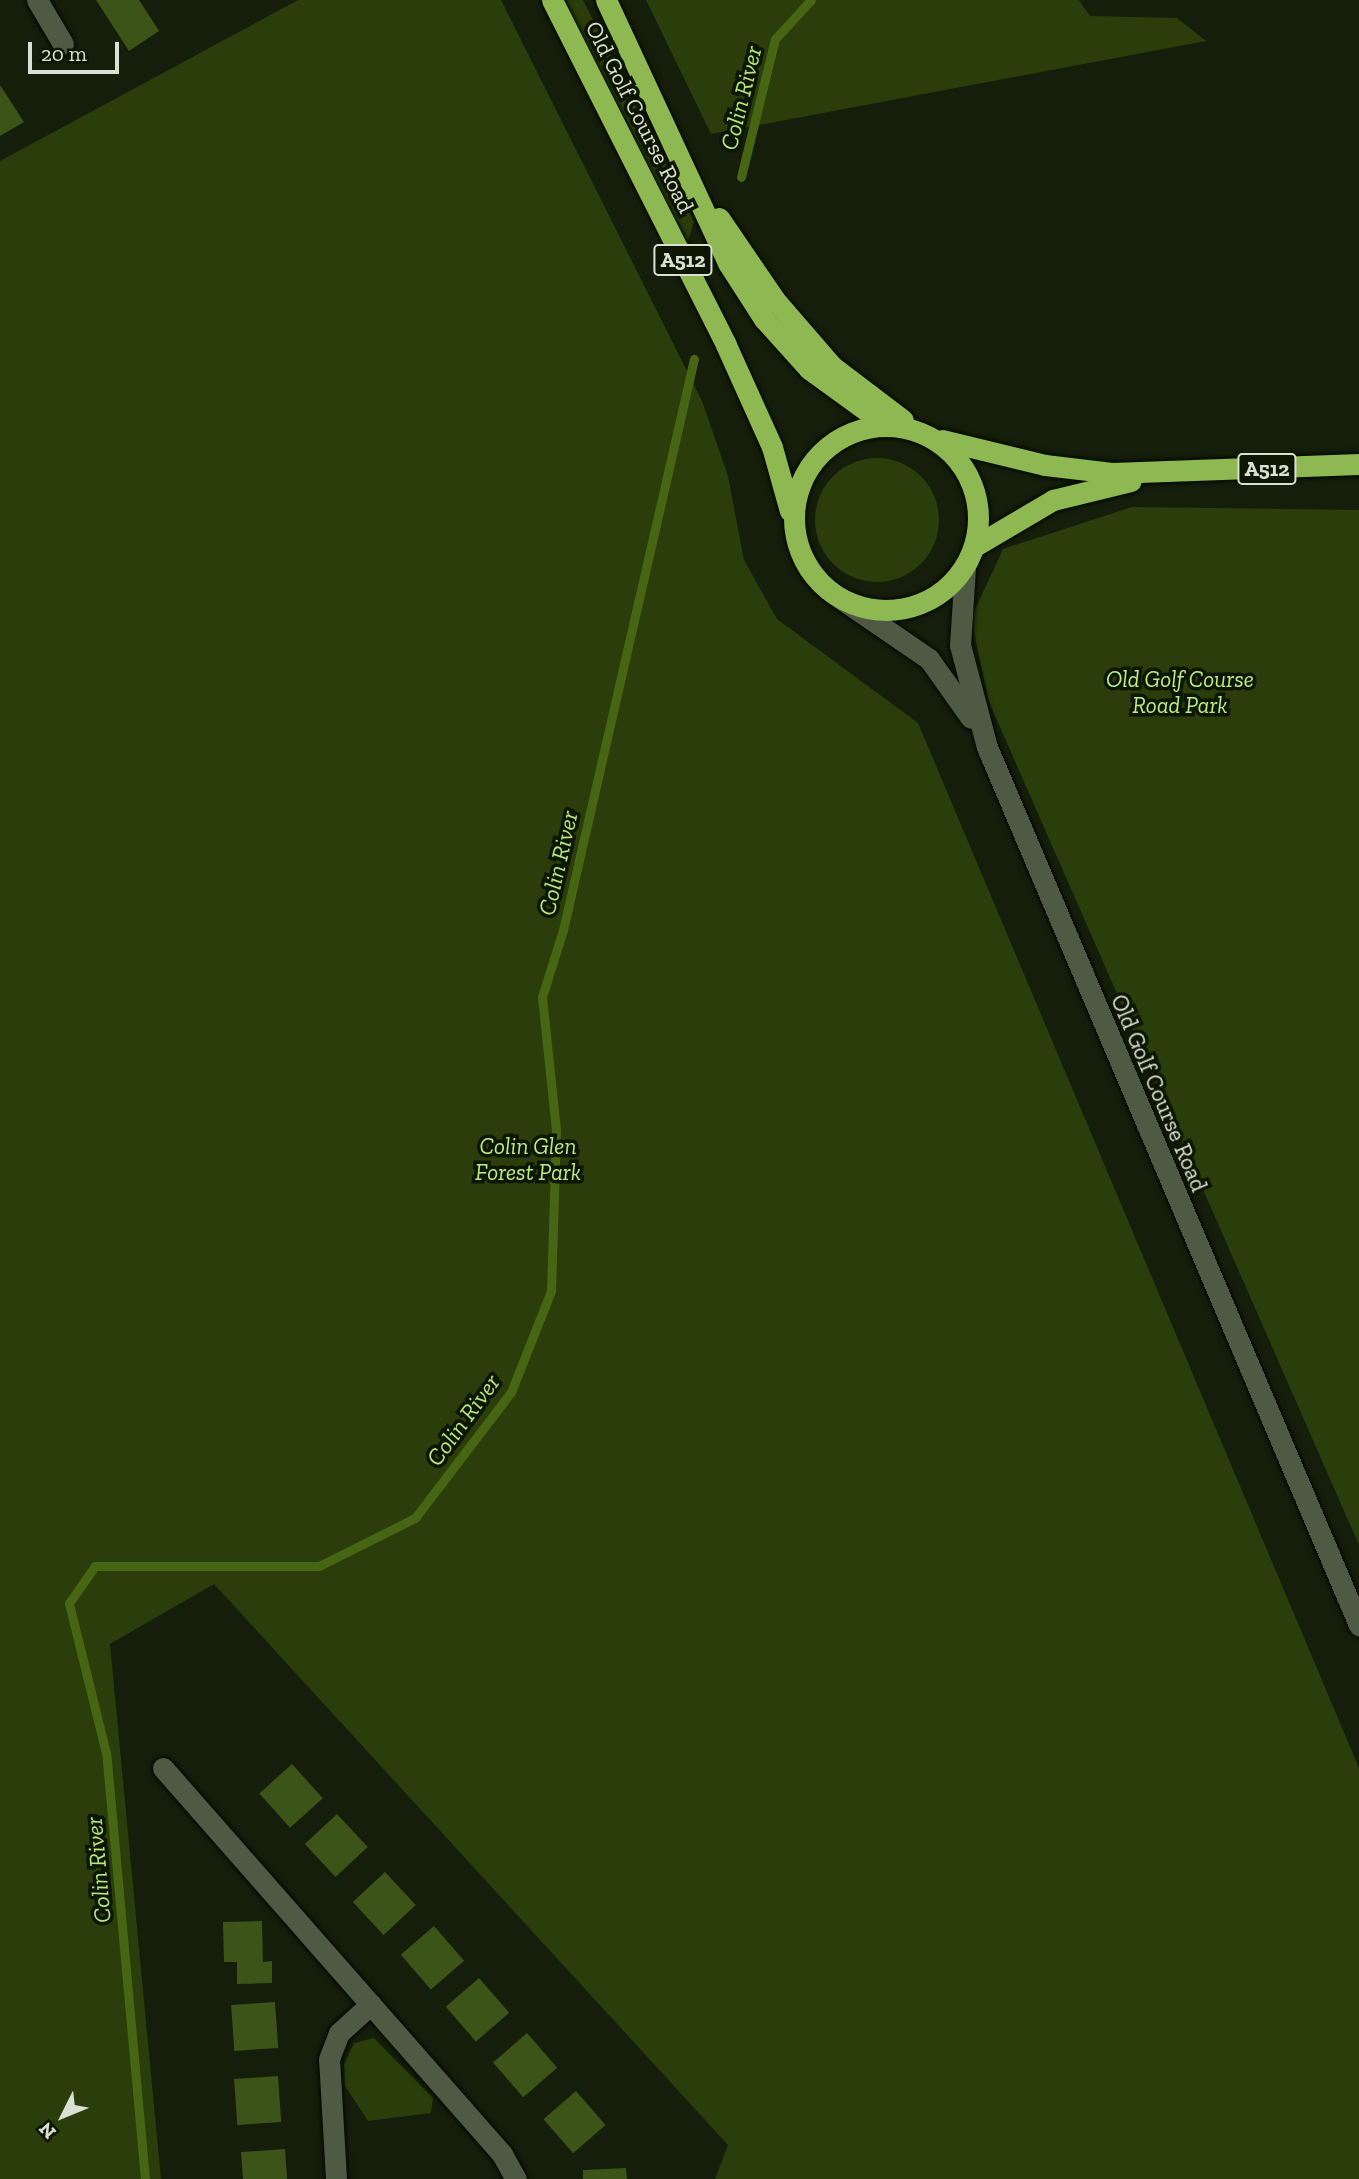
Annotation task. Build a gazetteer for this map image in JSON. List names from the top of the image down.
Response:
{
  "streets": {
    "highway": ["Old Golf Course Road", "A512"]
  },
  "crossings": [
    ["Old Golf Course Road", "A512"]
  ],
  "water": ["Colin River"],
  "parks": ["Old Golf Course Road Park", "Colin Glen Forest Park"],
  "scale_bar": "20 m",
  "north": "bottom left"
}
